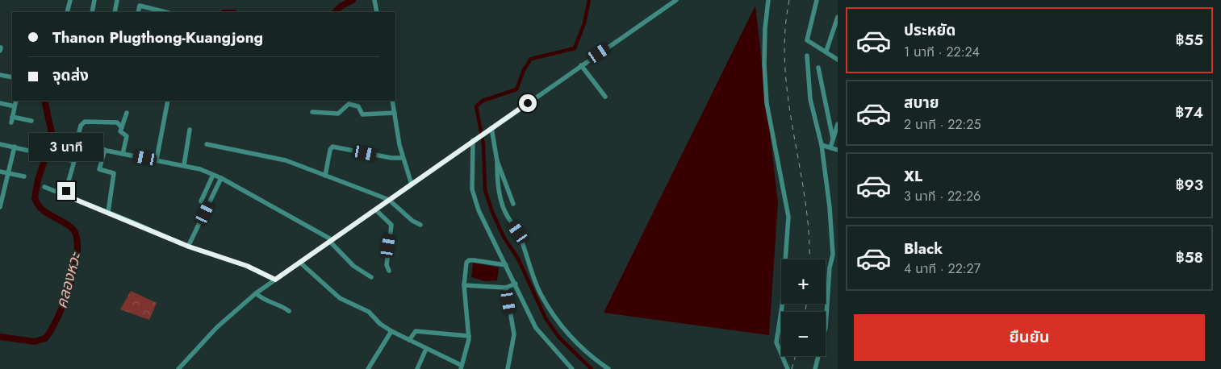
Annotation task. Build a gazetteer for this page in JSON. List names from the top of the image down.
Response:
{
  "water": ["คลองหวะ"],
  "page": {
    "list": [
      {
        "name": "ประหยัด",
        "note": "1 นาที · 22:24",
        "value": "฿55"
      },
      {
        "name": "สบาย",
        "note": "2 นาที · 22:25",
        "value": "฿74"
      },
      {
        "name": "XL",
        "note": "3 นาที · 22:26",
        "value": "฿93"
      },
      {
        "name": "Black",
        "note": "4 นาที · 22:27",
        "value": "฿58"
      }
    ],
    "banner": ["Thanon Plugthong-Kuangjong", "จุดส่ง"],
    "bubble": "3 นาที",
    "map_buttons": ["+", "−"],
    "buttons": "ยืนยัน"
  }
}
